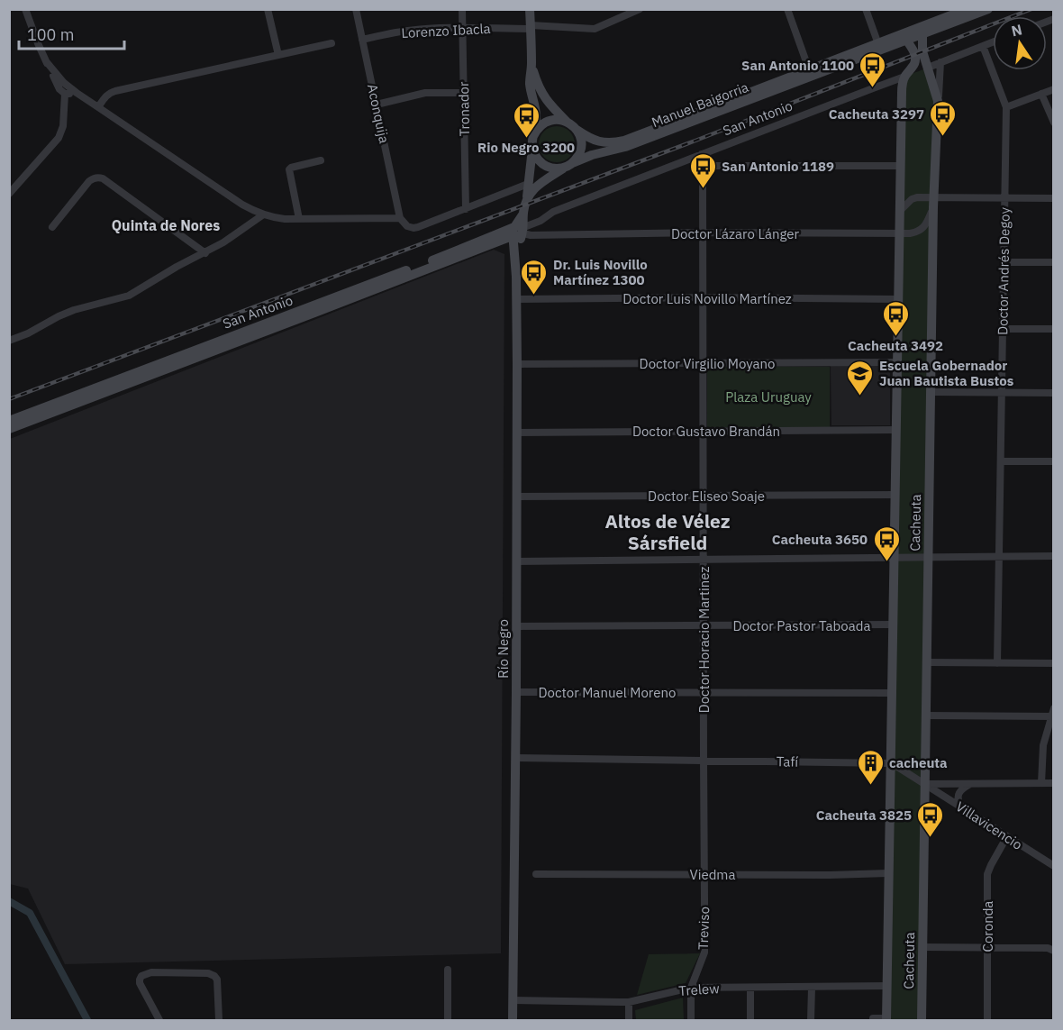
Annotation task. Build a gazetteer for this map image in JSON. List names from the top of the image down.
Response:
{
  "streets": {
    "street": [
      "Lorenzo Ibacla",
      "Manuel Baigorria",
      "Tronador",
      "Aconquija",
      "San Antonio",
      "Doctor Lázaro Lánger",
      "Doctor Andrés Degoy",
      "Doctor Luis Novillo Martínez",
      "Doctor Virgilio Moyano",
      "Doctor Gustavo Brandán",
      "Doctor Eliseo Soaje",
      "Cacheuta",
      "Doctor Pastor Taboada",
      "Doctor Horacio Martinez",
      "Río Negro",
      "Doctor Manuel Moreno",
      "Tafí",
      "Villavicencio",
      "Viedma",
      "Coronda",
      "Treviso",
      "Trelew"
    ]
  },
  "crossings": [
    ["Lorenzo Ibacla", "Tronador"],
    ["Lorenzo Ibacla", "Aconquija"],
    ["Manuel Baigorria", "Cacheuta"],
    ["Manuel Baigorria", "Río Negro"],
    ["San Antonio", "Doctor Lázaro Lánger"],
    ["San Antonio", "Doctor Andrés Degoy"],
    ["San Antonio", "Cacheuta"],
    ["San Antonio", "Doctor Horacio Martinez"],
    ["San Antonio", "Río Negro"],
    ["Doctor Lázaro Lánger", "Cacheuta"],
    ["Doctor Lázaro Lánger", "Doctor Horacio Martinez"],
    ["Doctor Lázaro Lánger", "Río Negro"],
    ["Doctor Luis Novillo Martínez", "Cacheuta"],
    ["Doctor Luis Novillo Martínez", "Doctor Horacio Martinez"],
    ["Doctor Luis Novillo Martínez", "Río Negro"],
    ["Doctor Virgilio Moyano", "Cacheuta"],
    ["Doctor Virgilio Moyano", "Doctor Horacio Martinez"],
    ["Doctor Virgilio Moyano", "Río Negro"],
    ["Doctor Gustavo Brandán", "Cacheuta"],
    ["Doctor Gustavo Brandán", "Doctor Horacio Martinez"],
    ["Doctor Gustavo Brandán", "Río Negro"],
    ["Doctor Eliseo Soaje", "Cacheuta"],
    ["Doctor Eliseo Soaje", "Doctor Horacio Martinez"],
    ["Doctor Eliseo Soaje", "Río Negro"],
    ["Cacheuta", "Doctor Pastor Taboada"],
    ["Cacheuta", "Doctor Manuel Moreno"],
    ["Cacheuta", "Tafí"],
    ["Cacheuta", "Villavicencio"],
    ["Cacheuta", "Viedma"],
    ["Cacheuta", "Trelew"],
    ["Doctor Pastor Taboada", "Doctor Horacio Martinez"],
    ["Doctor Pastor Taboada", "Río Negro"],
    ["Doctor Horacio Martinez", "Doctor Manuel Moreno"],
    ["Doctor Horacio Martinez", "Tafí"],
    ["Doctor Horacio Martinez", "Viedma"],
    ["Doctor Horacio Martinez", "Treviso"],
    ["Río Negro", "Doctor Manuel Moreno"],
    ["Río Negro", "Tafí"],
    ["Río Negro", "Trelew"],
    ["Villavicencio", "Coronda"],
    ["Treviso", "Trelew"]
  ],
  "districts": ["Quinta de Nores", "Altos de Vélez Sársfield"],
  "parks": ["Plaza Uruguay"],
  "places": {
    "bus stop": [
      "San Antonio 1100",
      "Cacheuta 3297",
      "Rio Negro 3200",
      "San Antonio 1189",
      "Dr. Luis Novillo Martínez 1300",
      "Cacheuta 3492",
      "Cacheuta 3650",
      "Cacheuta 3825"
    ],
    "school or university": ["Escuela Gobernador Juan Bautista Bustos"],
    "building": ["cacheuta"]
  },
  "scale_bar": "100 m",
  "north": "top"
}
